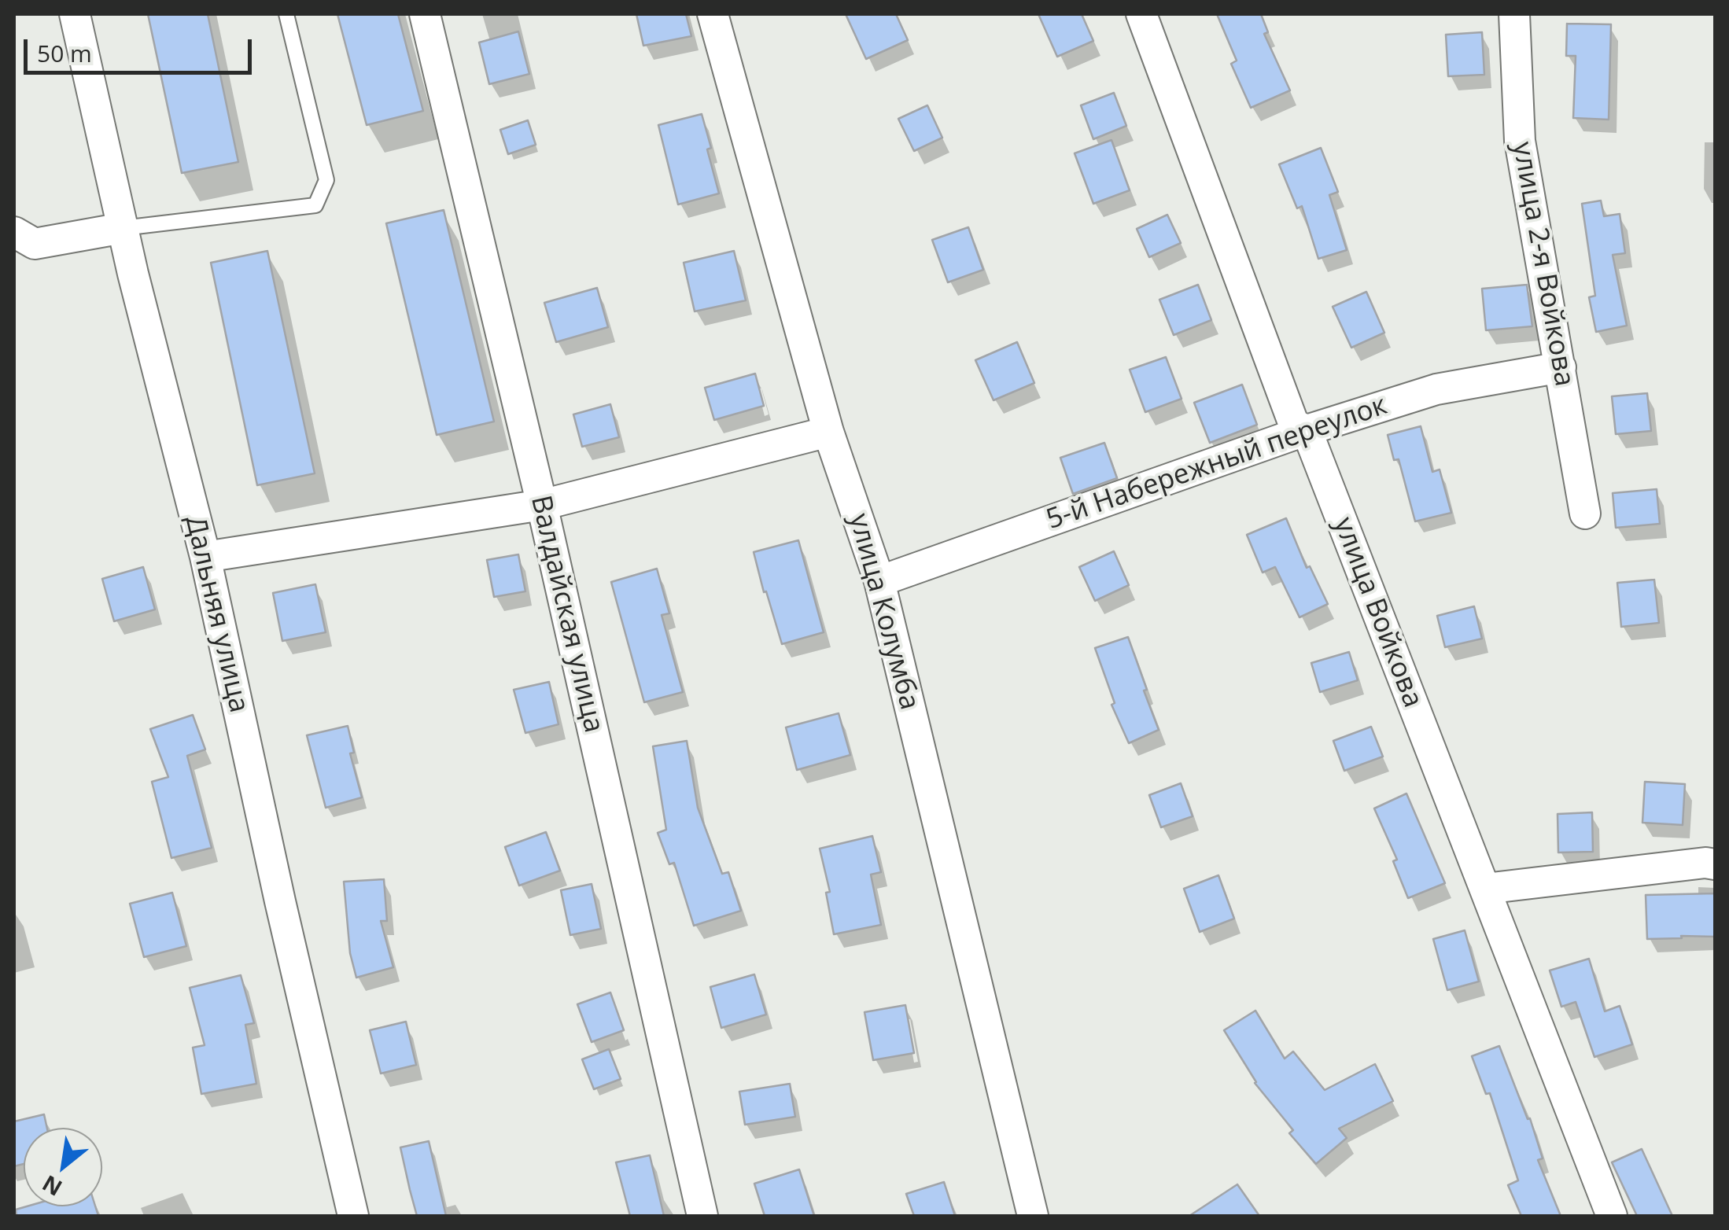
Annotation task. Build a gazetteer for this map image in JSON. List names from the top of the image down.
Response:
{
  "streets": {
    "street": [
      "улица 2-я Войкова",
      "5-й Набережный переулок",
      "улица Колумба",
      "улица Войкова",
      "Дальняя улица",
      "Валдайская улица"
    ]
  },
  "crossings": [
    ["улица 2-я Войкова", "5-й Набережный переулок"],
    ["5-й Набережный переулок", "улица Колумба"],
    ["5-й Набережный переулок", "улица Войкова"]
  ],
  "scale_bar": "50 m",
  "north": "bottom left"
}
